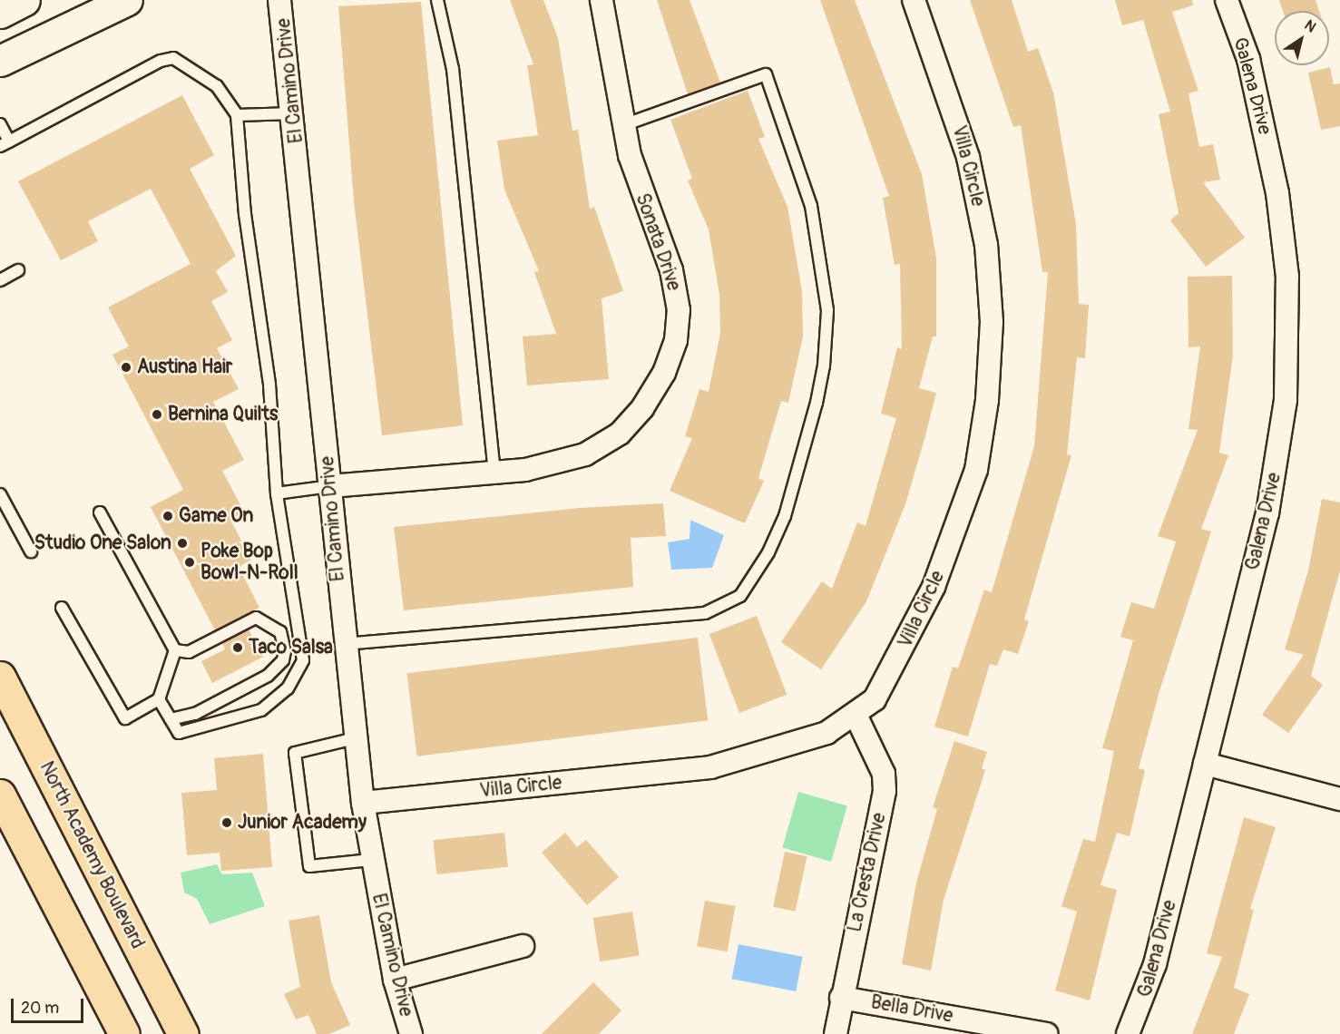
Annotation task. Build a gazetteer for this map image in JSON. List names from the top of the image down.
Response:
{
  "streets": {
    "highway": ["North Academy Boulevard"],
    "street": [
      "El Camino Drive",
      "Galena Drive",
      "Villa Circle",
      "Sonata Drive",
      "La Cresta Drive",
      "Bella Drive"
    ]
  },
  "crossings": [
    ["El Camino Drive", "Villa Circle"],
    ["El Camino Drive", "Sonata Drive"],
    ["Villa Circle", "La Cresta Drive"],
    ["La Cresta Drive", "Bella Drive"]
  ],
  "places": [
    "Austina Hair",
    "Bernina Quilts",
    "Game On",
    "Studio One Salon",
    "Poke Bop Bowl-N-Roll",
    "Taco Salsa",
    "Junior Academy"
  ],
  "scale_bar": "20 m",
  "north": "top right"
}
